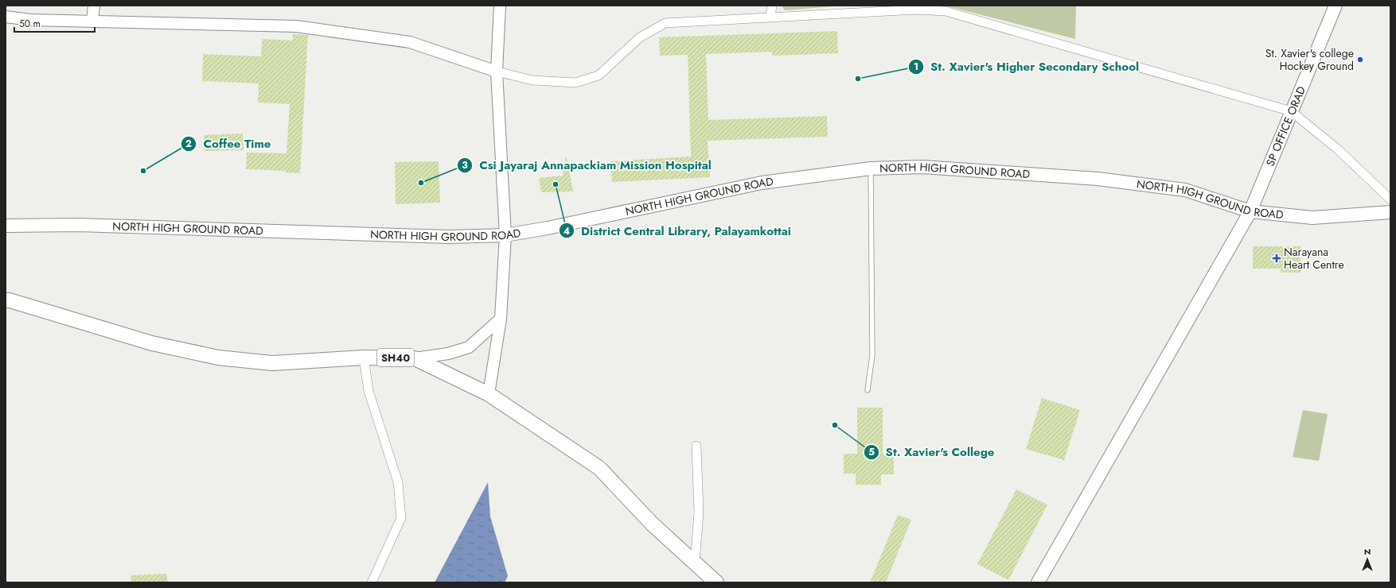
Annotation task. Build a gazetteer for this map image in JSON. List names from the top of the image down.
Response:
{
  "streets": {
    "main road": ["SP OFFICE ORAD", "NORTH HIGH GROUND ROAD", "SH40"]
  },
  "crossings": [
    ["SP OFFICE ORAD", "NORTH HIGH GROUND ROAD"]
  ],
  "places": {
    "other": [
      "St. Xavier's college Hockey Ground",
      "St. Xavier's Higher Secondary School",
      "Coffee Time",
      "Csi Jayaraj Annapackiam Mission Hospital",
      "District Central Library, Palayamkottai",
      "St. Xavier's College"
    ],
    "health": ["Narayana Heart Centre"]
  },
  "scale_bar": "50 m",
  "north": "top"
}
